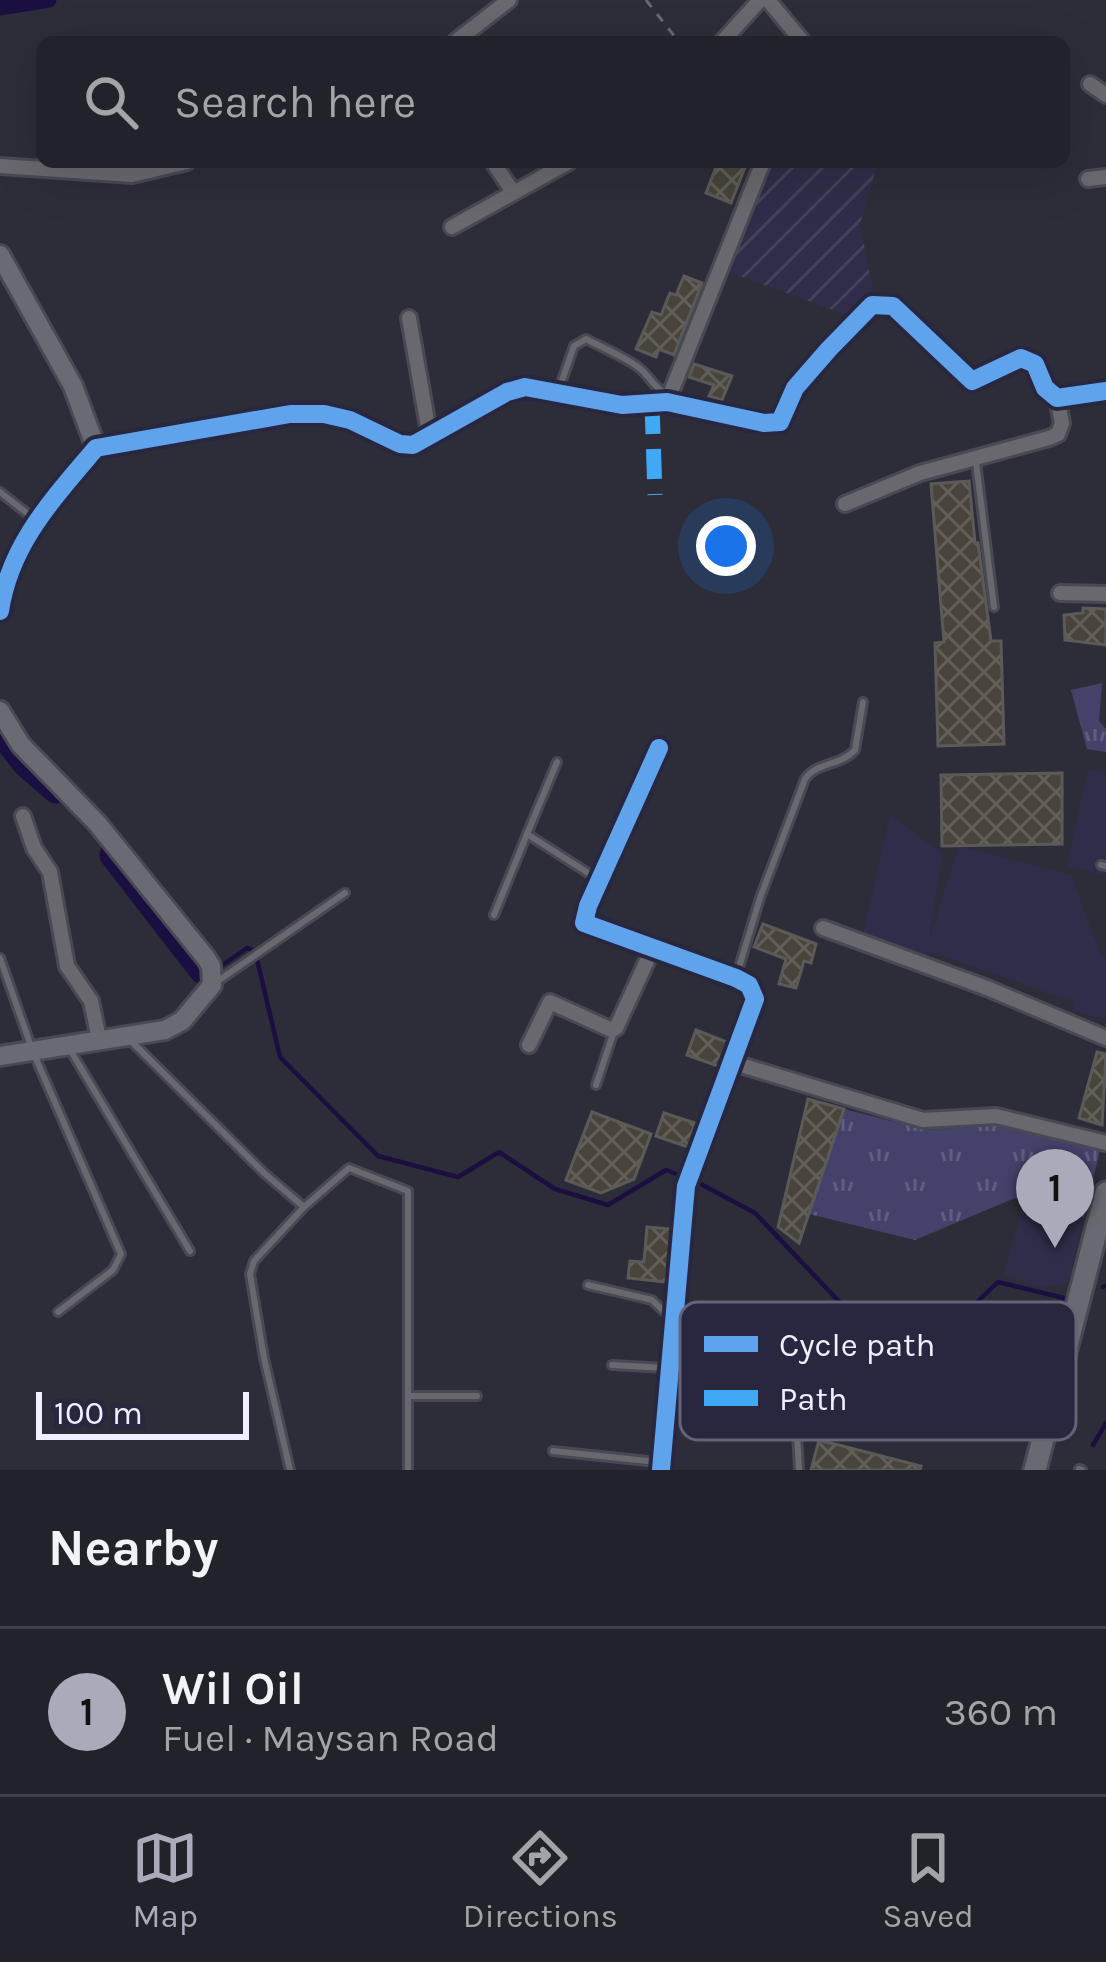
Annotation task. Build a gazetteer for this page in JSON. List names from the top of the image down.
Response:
{
  "legend": ["Cycle path", "Path"],
  "scale_bar": "100 m",
  "page": {
    "search": "Search here",
    "pins": "1",
    "scale": "100 m",
    "heading": "Nearby",
    "list": [
      {
        "mark": "1",
        "name": "Wil Oil",
        "note": "Fuel · Maysan Road",
        "value": "360 m"
      }
    ],
    "nav": ["Map", "Directions", "Saved"]
  }
}
